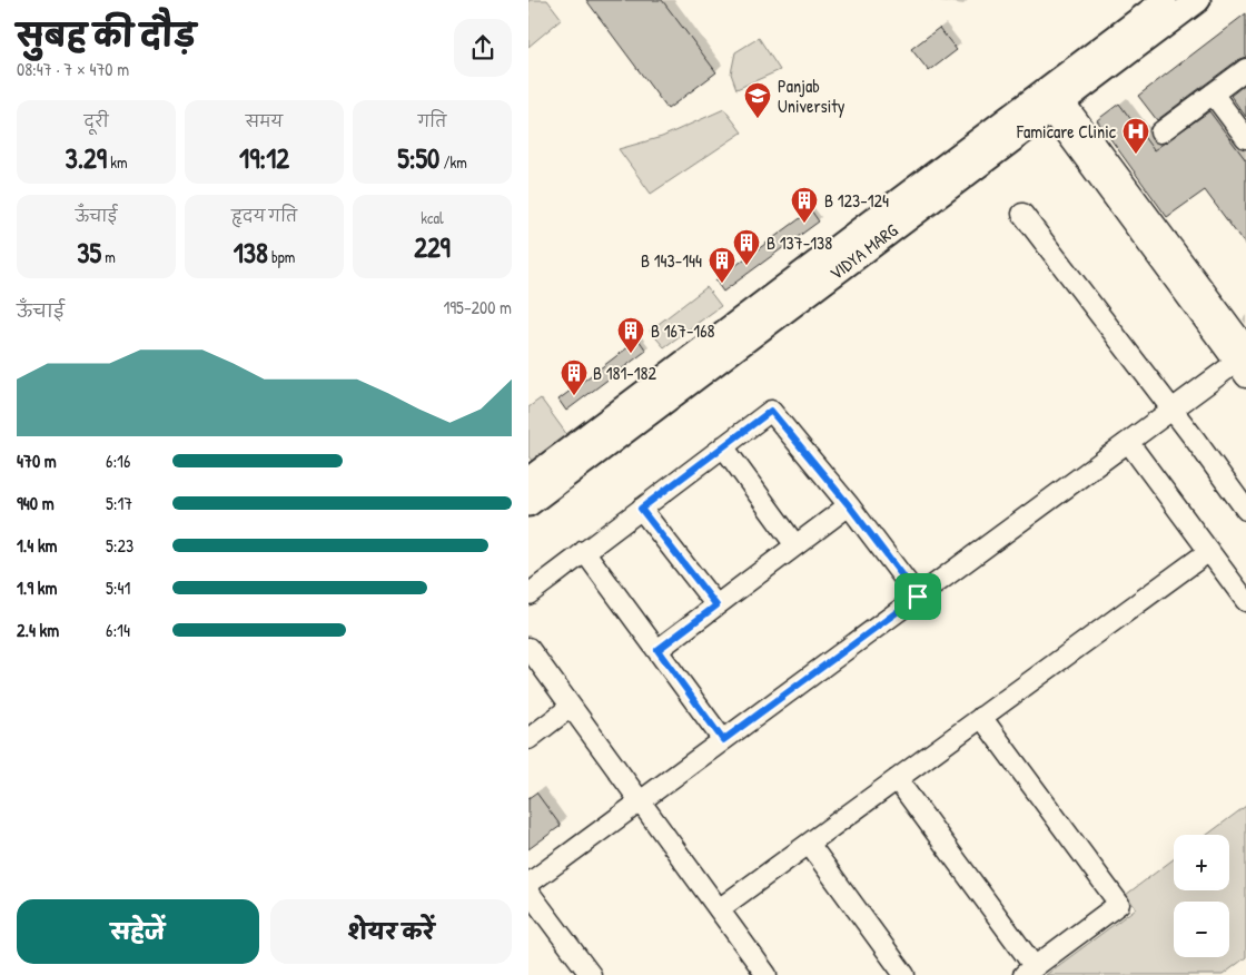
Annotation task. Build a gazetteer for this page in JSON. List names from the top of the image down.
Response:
{
  "streets": {
    "main road": ["VIDYA MARG"]
  },
  "places": {
    "school or university": ["Panjab University"],
    "hospital": ["Famicare Clinic"],
    "building": [
      "B 123-124",
      "B 137-138",
      "B 143-144",
      "B 167-168",
      "B 181-182"
    ]
  },
  "page": {
    "heading": ["सुबह की दौड़", "08:47 · 7 × 470 m"],
    "stats": [
      ["दूरी", "3.29 km"],
      ["समय", "19:12"],
      ["गति", "5:50 /km"],
      ["ऊँचाई", "35 m"],
      ["हृदय गति", "138 bpm"],
      ["kcal", "229"]
    ],
    "chart": ["ऊँचाई", "195–200 m"],
    "list": [
      {
        "name": "470 m",
        "note": "6:16"
      },
      {
        "name": "940 m",
        "note": "5:17"
      },
      {
        "name": "1.4 km",
        "note": "5:23"
      },
      {
        "name": "1.9 km",
        "note": "5:41"
      },
      {
        "name": "2.4 km",
        "note": "6:14"
      }
    ],
    "map_buttons": ["+", "−"],
    "buttons": ["सहेजें", "शेयर करें"]
  }
}
